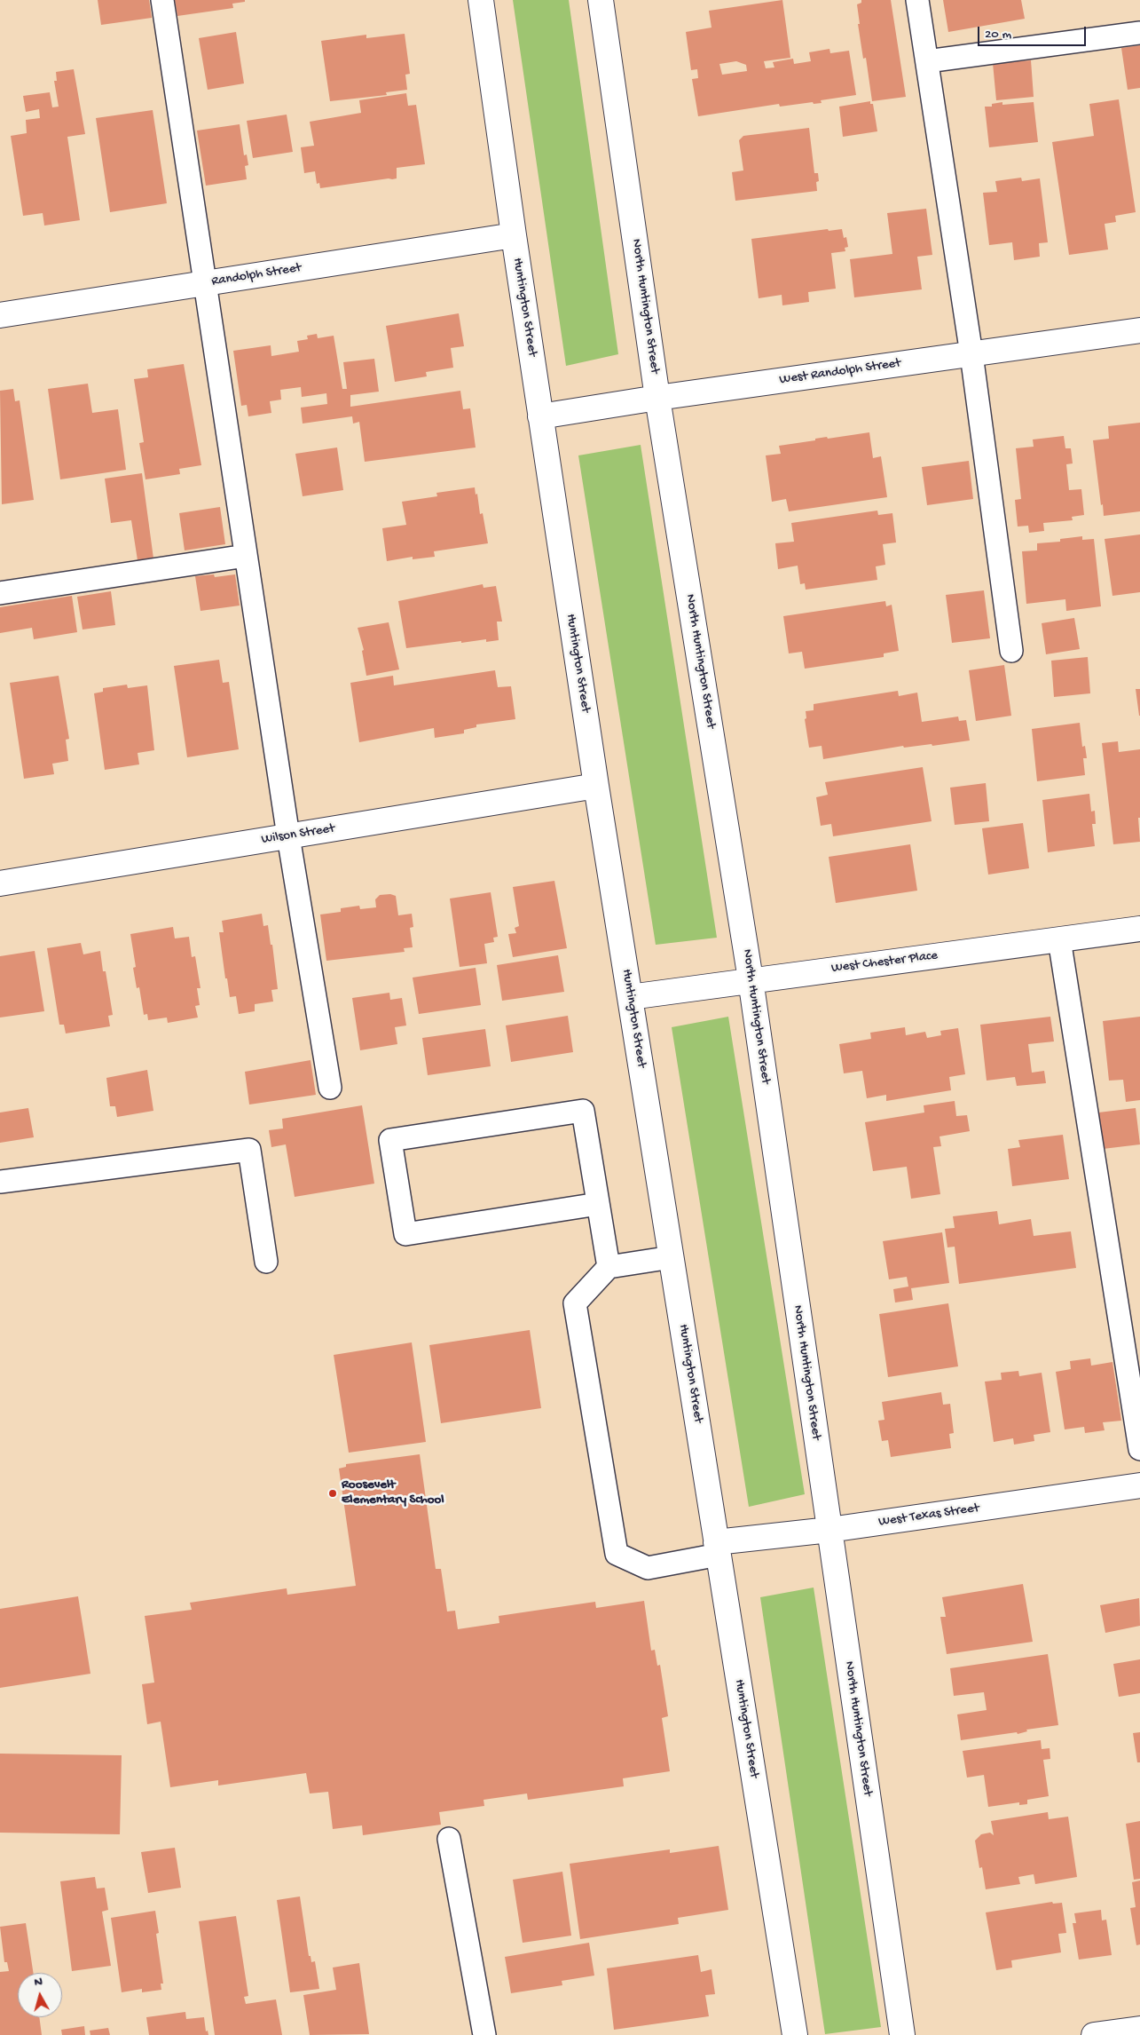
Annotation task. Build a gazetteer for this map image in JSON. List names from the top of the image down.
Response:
{
  "streets": {
    "street": [
      "Randolph Street",
      "North Huntington Street",
      "Huntington Street",
      "West Randolph Street",
      "Wilson Street",
      "West Chester Place",
      "West Texas Street"
    ]
  },
  "crossings": [
    ["Randolph Street", "Huntington Street"],
    ["North Huntington Street", "West Randolph Street"],
    ["North Huntington Street", "West Chester Place"],
    ["North Huntington Street", "West Texas Street"],
    ["Huntington Street", "West Randolph Street"],
    ["Huntington Street", "Wilson Street"],
    ["Huntington Street", "West Chester Place"],
    ["Huntington Street", "West Texas Street"]
  ],
  "places": ["Roosevelt Elementary School"],
  "scale_bar": "20 m",
  "north": "top"
}
